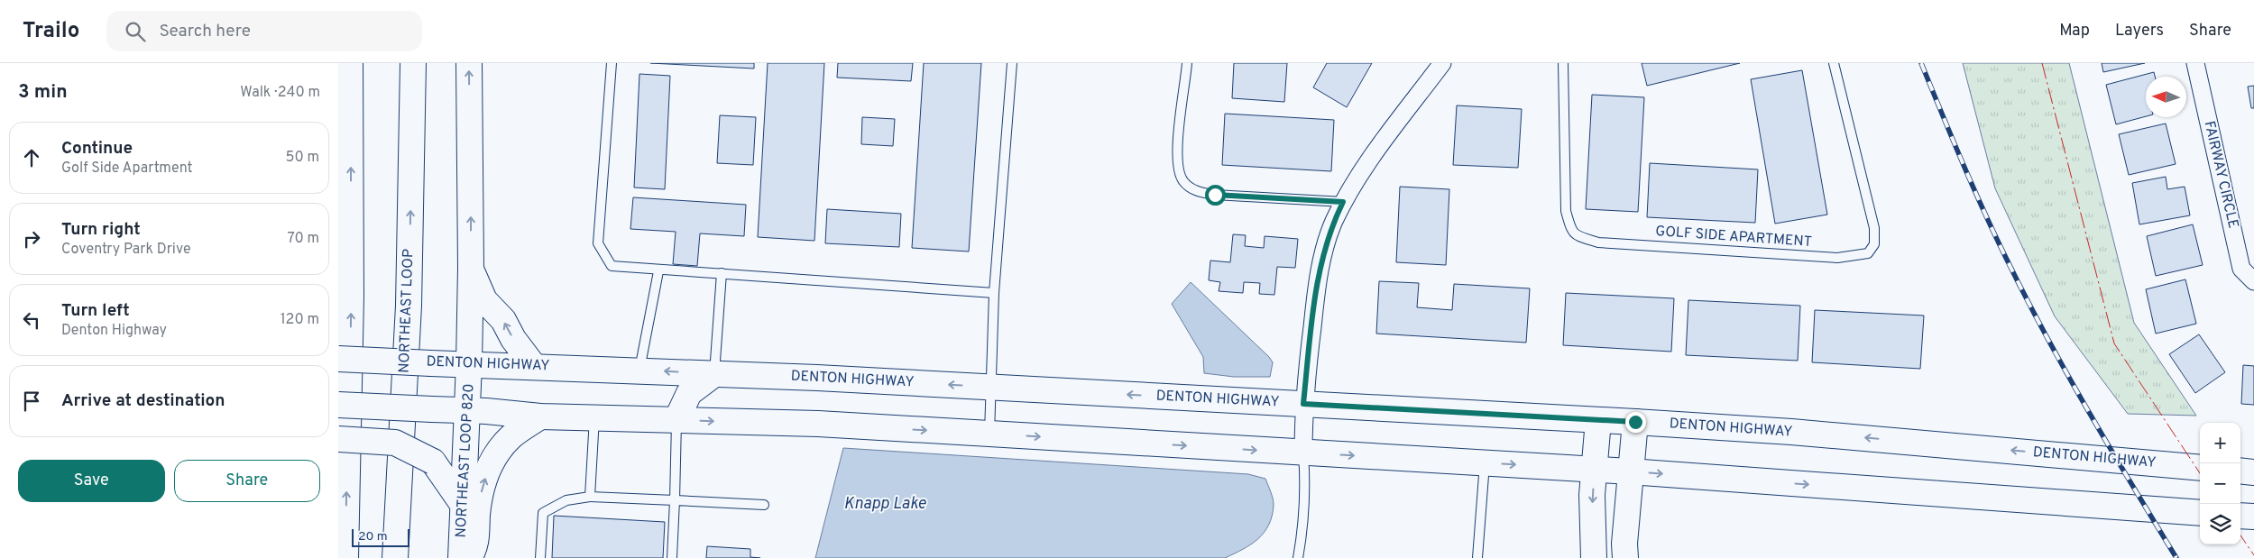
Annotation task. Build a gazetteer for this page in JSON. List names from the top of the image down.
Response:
{
  "streets": {
    "main road": ["NORTHEAST LOOP", "DENTON HIGHWAY", "NORTHEAST LOOP 820"],
    "street": ["FAIRWAY CIRCLE"],
    "lane": ["GOLF SIDE APARTMENT"]
  },
  "crossings": [
    ["DENTON HIGHWAY", "NORTHEAST LOOP 820"]
  ],
  "water": ["Knapp Lake"],
  "scale_bar": "20 m",
  "north": "left",
  "page": {
    "header": "Trailo",
    "search": "Search here",
    "nav": ["Map", "Layers", "Share"],
    "heading": ["3 min", "Walk · 240 m"],
    "list": [
      ["Continue", "Golf Side Apartment", "50 m"],
      ["Turn right", "Coventry Park Drive", "70 m"],
      ["Turn left", "Denton Highway", "120 m"],
      "Arrive at destination"
    ],
    "map_buttons": ["+", "−"],
    "buttons": ["Save", "Share"],
    "scale": "20 m"
  }
}
